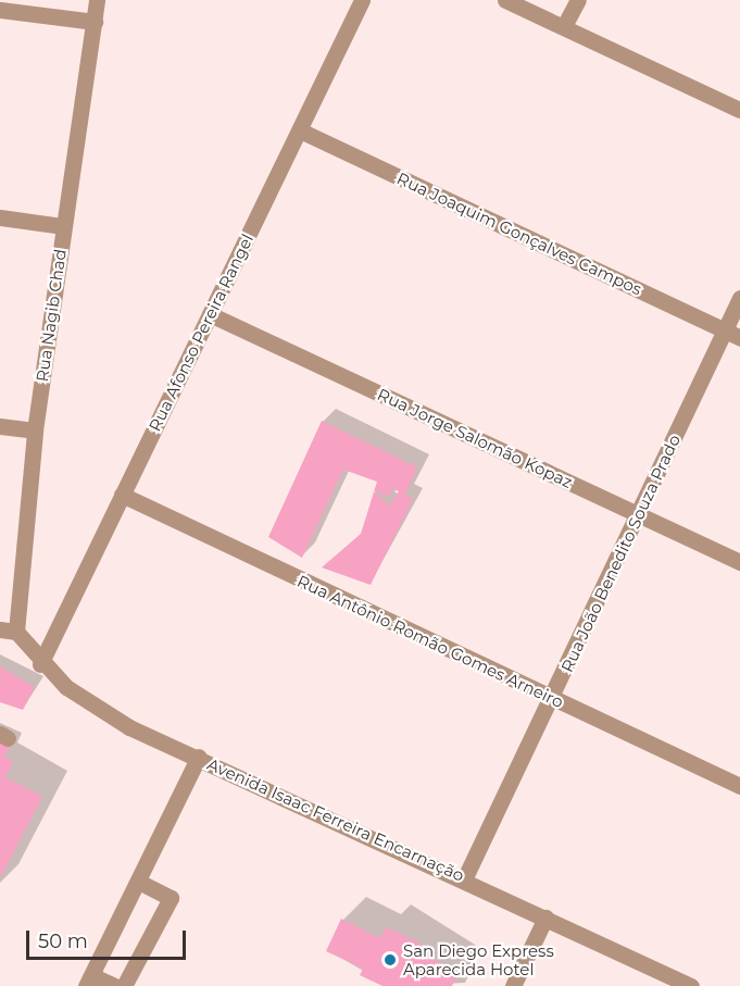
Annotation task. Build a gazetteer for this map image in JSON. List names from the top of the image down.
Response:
{
  "streets": {
    "street": [
      "Rua Joaquim Gonçalves Campos",
      "Rua Nagib Chad",
      "Rua Afonso Pereira Rangel",
      "Rua Jorge Salomão Kopaz",
      "Rua João Benedito Souza Prado",
      "Rua Antônio Romão Gomes Arneiro",
      "Avenida Isaac Ferreira Encarnação"
    ]
  },
  "crossings": [
    ["Rua Joaquim Gonçalves Campos", "Rua Afonso Pereira Rangel"],
    ["Rua Joaquim Gonçalves Campos", "Rua João Benedito Souza Prado"],
    ["Rua Nagib Chad", "Avenida Isaac Ferreira Encarnação"],
    ["Rua Afonso Pereira Rangel", "Rua Jorge Salomão Kopaz"],
    ["Rua Afonso Pereira Rangel", "Rua Antônio Romão Gomes Arneiro"],
    ["Rua Afonso Pereira Rangel", "Avenida Isaac Ferreira Encarnação"],
    ["Rua Jorge Salomão Kopaz", "Rua João Benedito Souza Prado"],
    ["Rua João Benedito Souza Prado", "Rua Antônio Romão Gomes Arneiro"],
    ["Rua João Benedito Souza Prado", "Avenida Isaac Ferreira Encarnação"]
  ],
  "places": ["San Diego Express Aparecida Hotel"],
  "scale_bar": "50 m"
}
